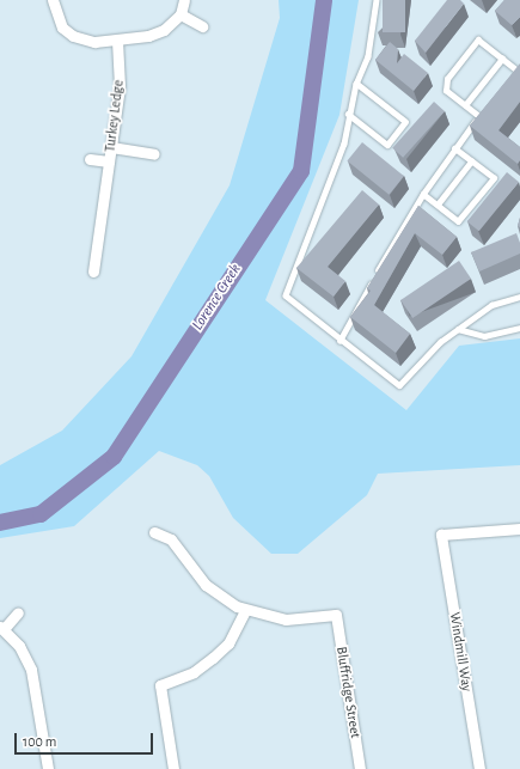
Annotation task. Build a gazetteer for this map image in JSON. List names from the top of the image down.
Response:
{
  "streets": {
    "street": ["Turkey Ledge", "Windmill Way", "Bluffridge Street"]
  },
  "water": ["Lorence Creek"],
  "scale_bar": "100 m"
}
